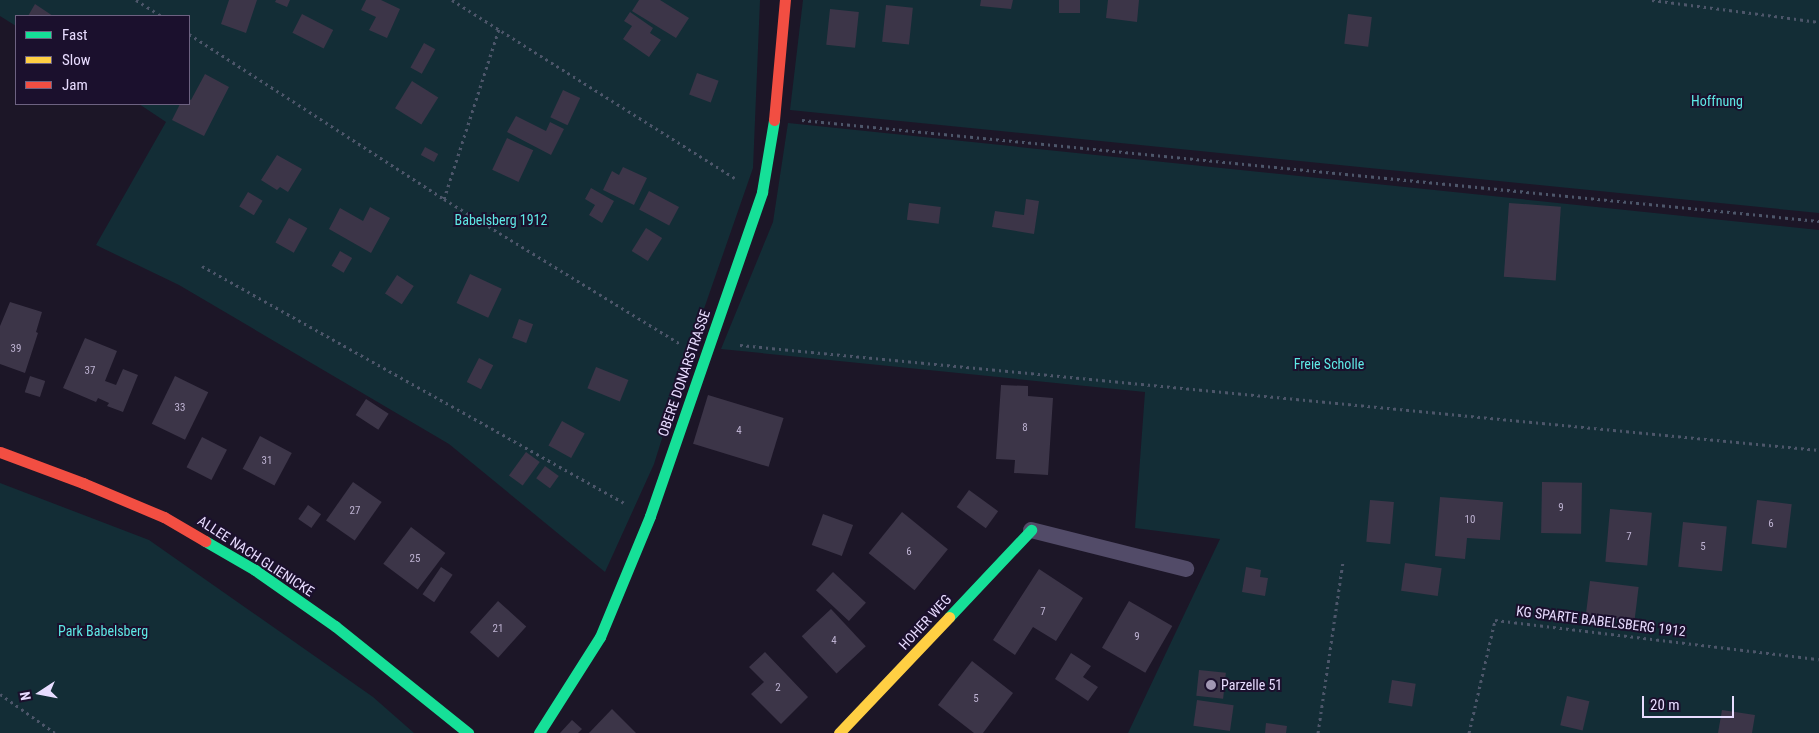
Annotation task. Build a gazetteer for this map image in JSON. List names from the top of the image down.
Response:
{
  "streets": {
    "street": ["OBERE DONARSTRASSE", "ALLEE NACH GLIENICKE", "HOHER WEG"],
    "path": ["KG SPARTE BABELSBERG 1912"]
  },
  "parks": [
    "Hoffnung",
    "Babelsberg 1912",
    "Freie Scholle",
    "Park Babelsberg"
  ],
  "places": ["Parzelle 51"],
  "house_numbers": [
    "39",
    "37",
    "33",
    "8",
    "4",
    "31",
    "9",
    "27",
    "10",
    "6",
    "7",
    "5",
    "6",
    "25",
    "7",
    "21",
    "9",
    "4",
    "2",
    "5"
  ],
  "legend": ["Fast", "Slow", "Jam"],
  "scale_bar": "20 m",
  "north": "left"
}
